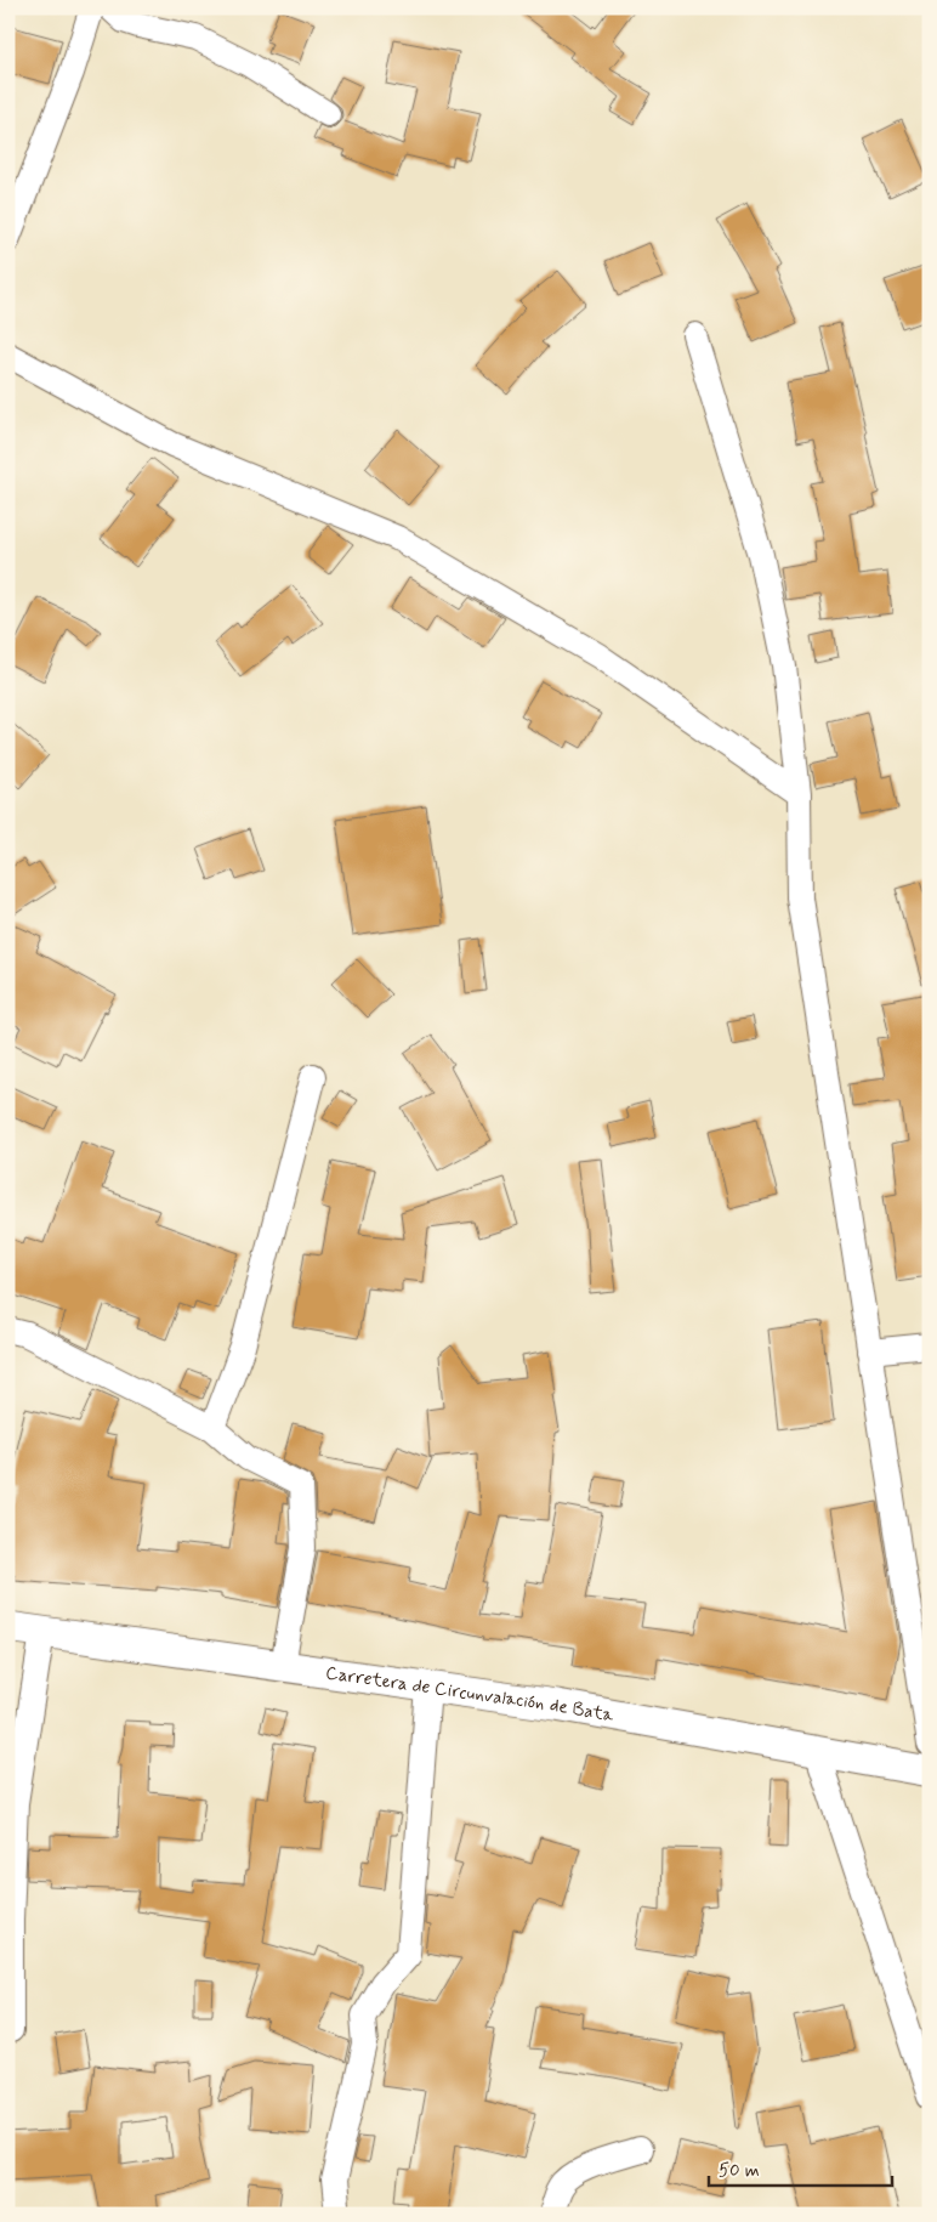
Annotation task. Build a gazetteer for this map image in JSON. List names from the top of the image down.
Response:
{
  "streets": {
    "main road": ["Carretera de Circunvalación de Bata"]
  },
  "scale_bar": "50 m"
}
